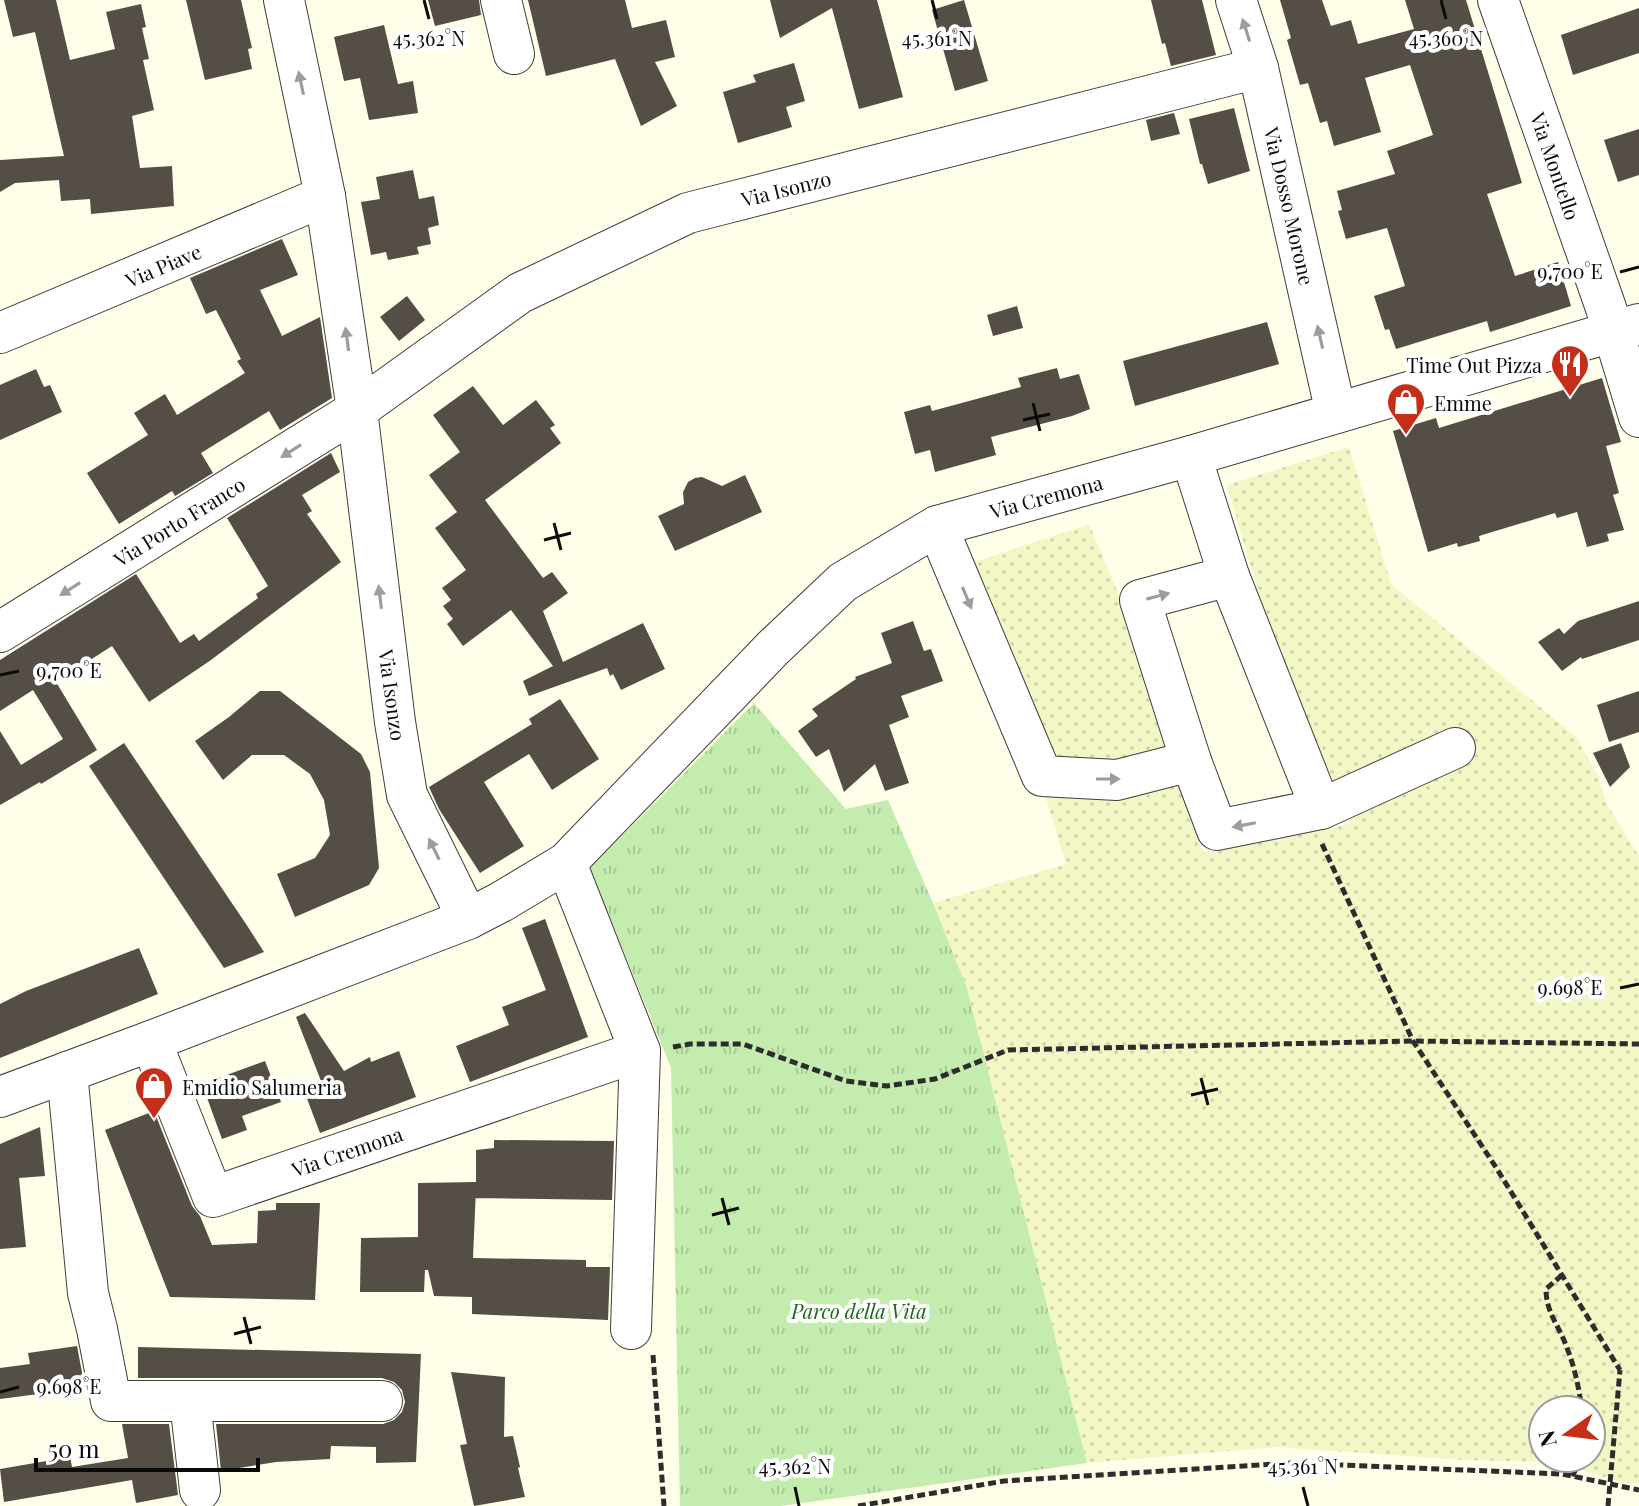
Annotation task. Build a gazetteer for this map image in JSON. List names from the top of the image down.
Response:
{
  "streets": {
    "street": [
      "Via Montello",
      "Via Isonzo",
      "Via Dosso Morone",
      "Via Piave",
      "Via Cremona",
      "Via Porto Franco"
    ]
  },
  "crossings": [
    ["Via Montello", "Via Cremona"],
    ["Via Isonzo", "Via Dosso Morone"],
    ["Via Isonzo", "Via Piave"],
    ["Via Isonzo", "Via Cremona"],
    ["Via Isonzo", "Via Porto Franco"],
    ["Via Dosso Morone", "Via Cremona"]
  ],
  "one_way": ["Via Isonzo", "Via Dosso Morone", "Via Porto Franco"],
  "parks": ["Parco della Vita"],
  "places": {
    "restaurant": ["Time Out Pizza"],
    "shop": ["Emme", "Emidio Salumeria"]
  },
  "scale_bar": "50 m",
  "north": "left",
  "coordinates": [
    "45.362°N",
    "45.361°N",
    "45.360°N",
    "9.700°E",
    "9.698°E"
  ]
}
